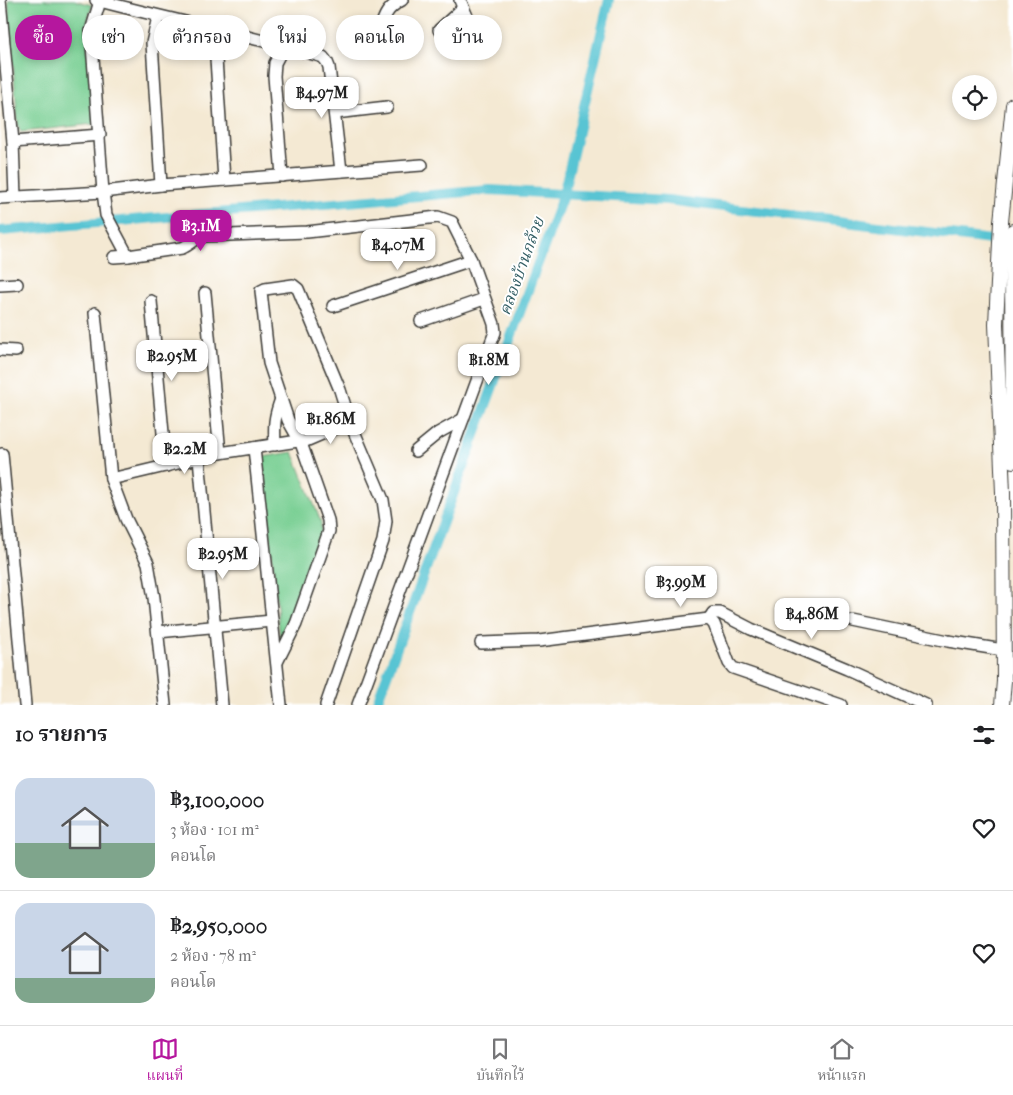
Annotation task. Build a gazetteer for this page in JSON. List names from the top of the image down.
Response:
{
  "water": ["คลองบ้านกล้วย"],
  "page": {
    "chip": [
      "ซื้อ",
      "เช่า",
      "ตัวกรอง",
      "ใหม่",
      "คอนโด",
      "บ้าน"
    ],
    "price": [
      "฿4.97M",
      "฿3.1M",
      "฿4.07M",
      "฿2.95M",
      "฿1.8M",
      "฿1.86M",
      "฿2.2M",
      "฿2.95M",
      "฿3.99M",
      "฿4.86M"
    ],
    "heading": "10 รายการ",
    "list": [
      {
        "name": "฿3,100,000",
        "note": "3 ห้อง · 101 m² · คอนโด"
      },
      {
        "name": "฿2,950,000",
        "note": "2 ห้อง · 78 m² · คอนโด"
      }
    ],
    "tabs": ["แผนที่", "บันทึกไว้", "หน้าแรก"]
  }
}
